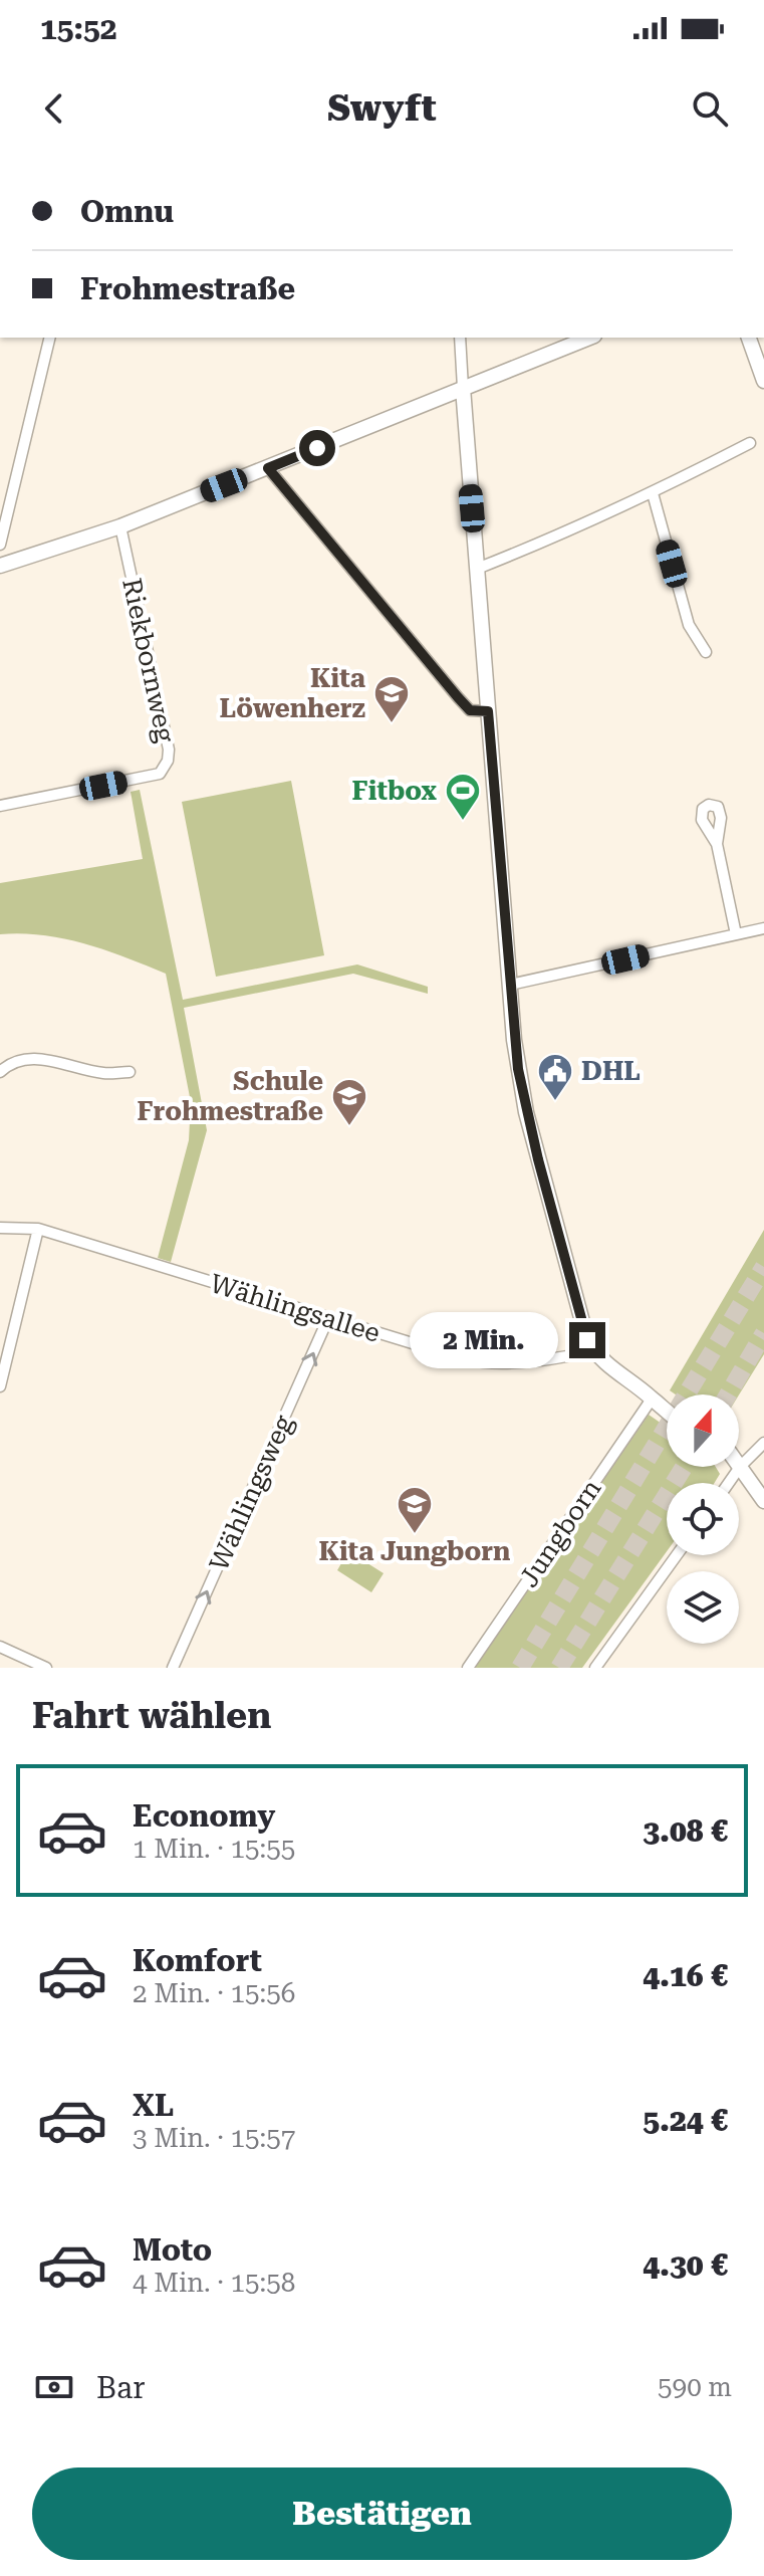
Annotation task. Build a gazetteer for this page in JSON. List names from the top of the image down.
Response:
{
  "streets": {
    "street": [
      "Riekbornweg",
      "Wählingsallee",
      "Wählingsweg",
      "Jungborn"
    ]
  },
  "crossings": [
    ["Wählingsallee", "Wählingsweg"]
  ],
  "one_way": ["Wählingsweg"],
  "places": {
    "school or university": ["Kita Löwenherz", "Schule Frohmestraße", "Kita Jungborn"],
    "sports": ["Fitbox"],
    "public building": ["DHL"]
  },
  "north": "top",
  "page": {
    "status": "15:52",
    "header": "Swyft",
    "banner": ["Omnu", "Frohmestraße"],
    "bubble": "2 Min.",
    "heading": "Fahrt wählen",
    "list": [
      {
        "name": "Economy",
        "note": "1 Min. · 15:55",
        "value": "3.08 €"
      },
      {
        "name": "Komfort",
        "note": "2 Min. · 15:56",
        "value": "4.16 €"
      },
      {
        "name": "XL",
        "note": "3 Min. · 15:57",
        "value": "5.24 €"
      },
      {
        "name": "Moto",
        "note": "4 Min. · 15:58",
        "value": "4.30 €"
      }
    ],
    "pay": ["Bar", "590 m"],
    "buttons": "Bestätigen"
  }
}
